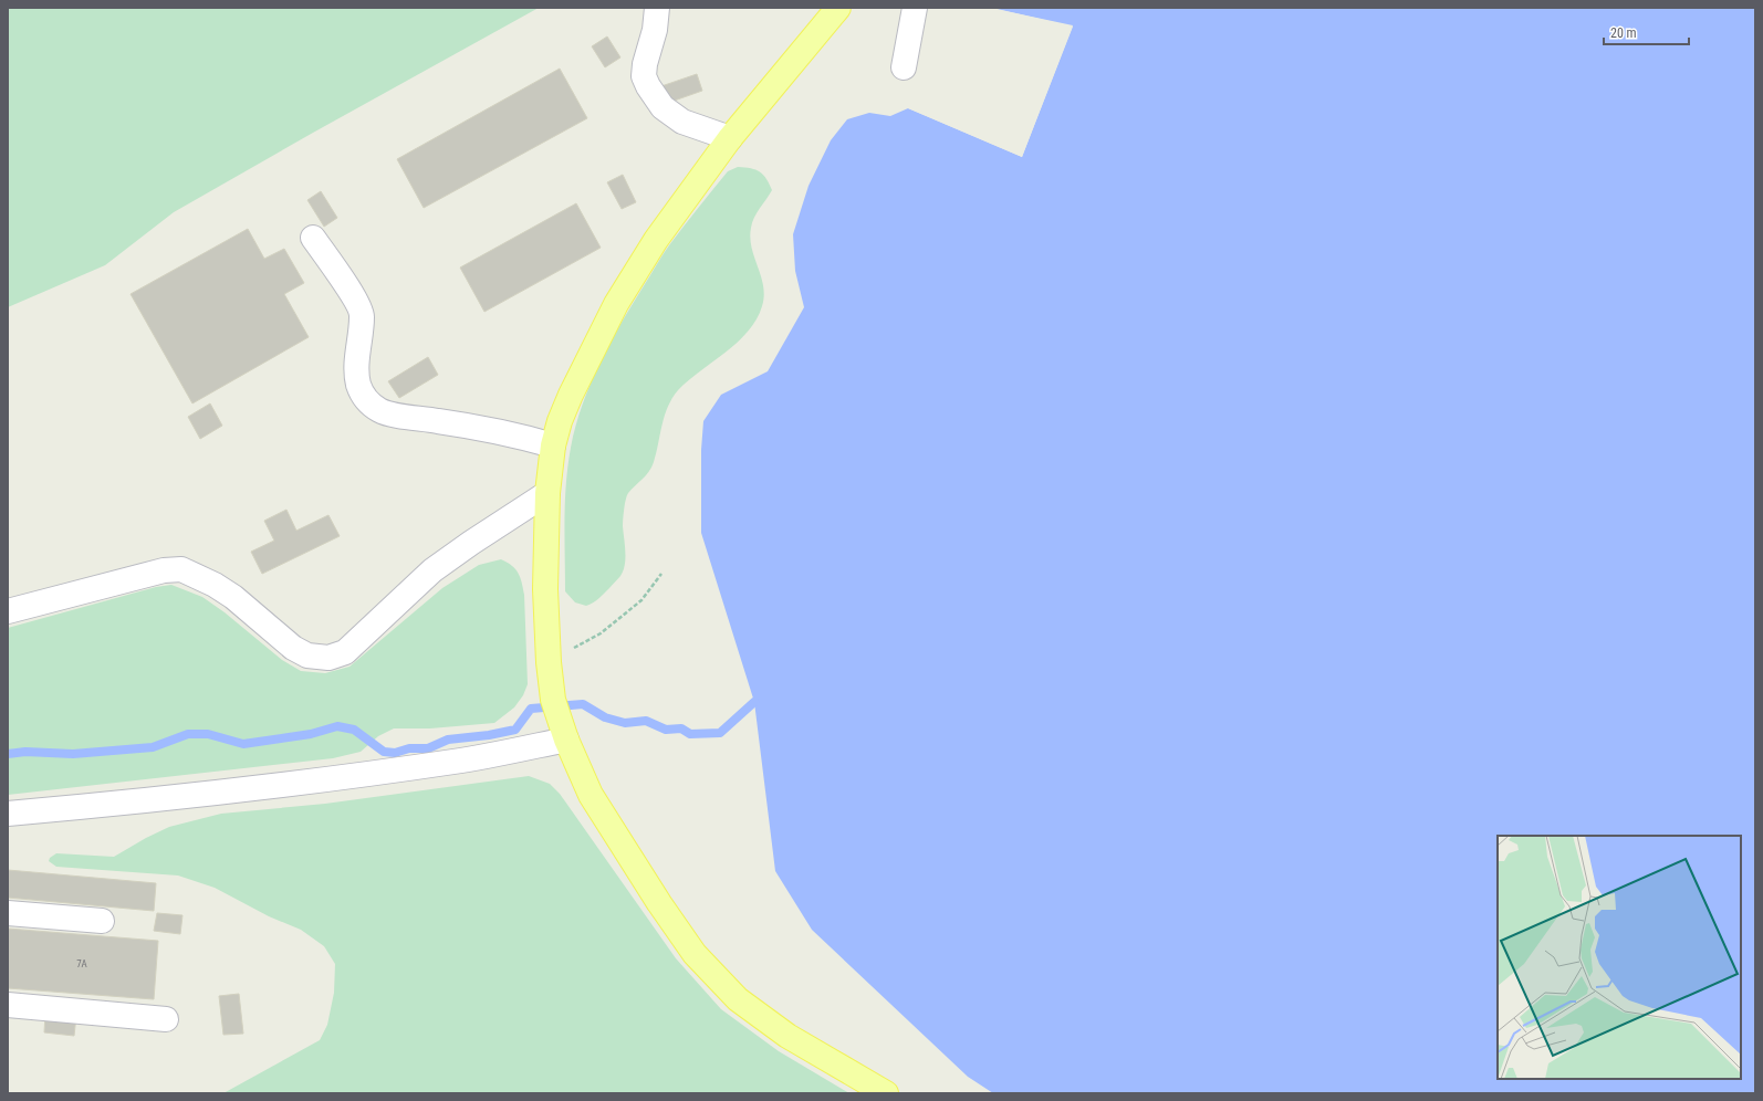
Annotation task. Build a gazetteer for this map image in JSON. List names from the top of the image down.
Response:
{
  "house_numbers": ["7А"],
  "scale_bar": "20 m"
}
